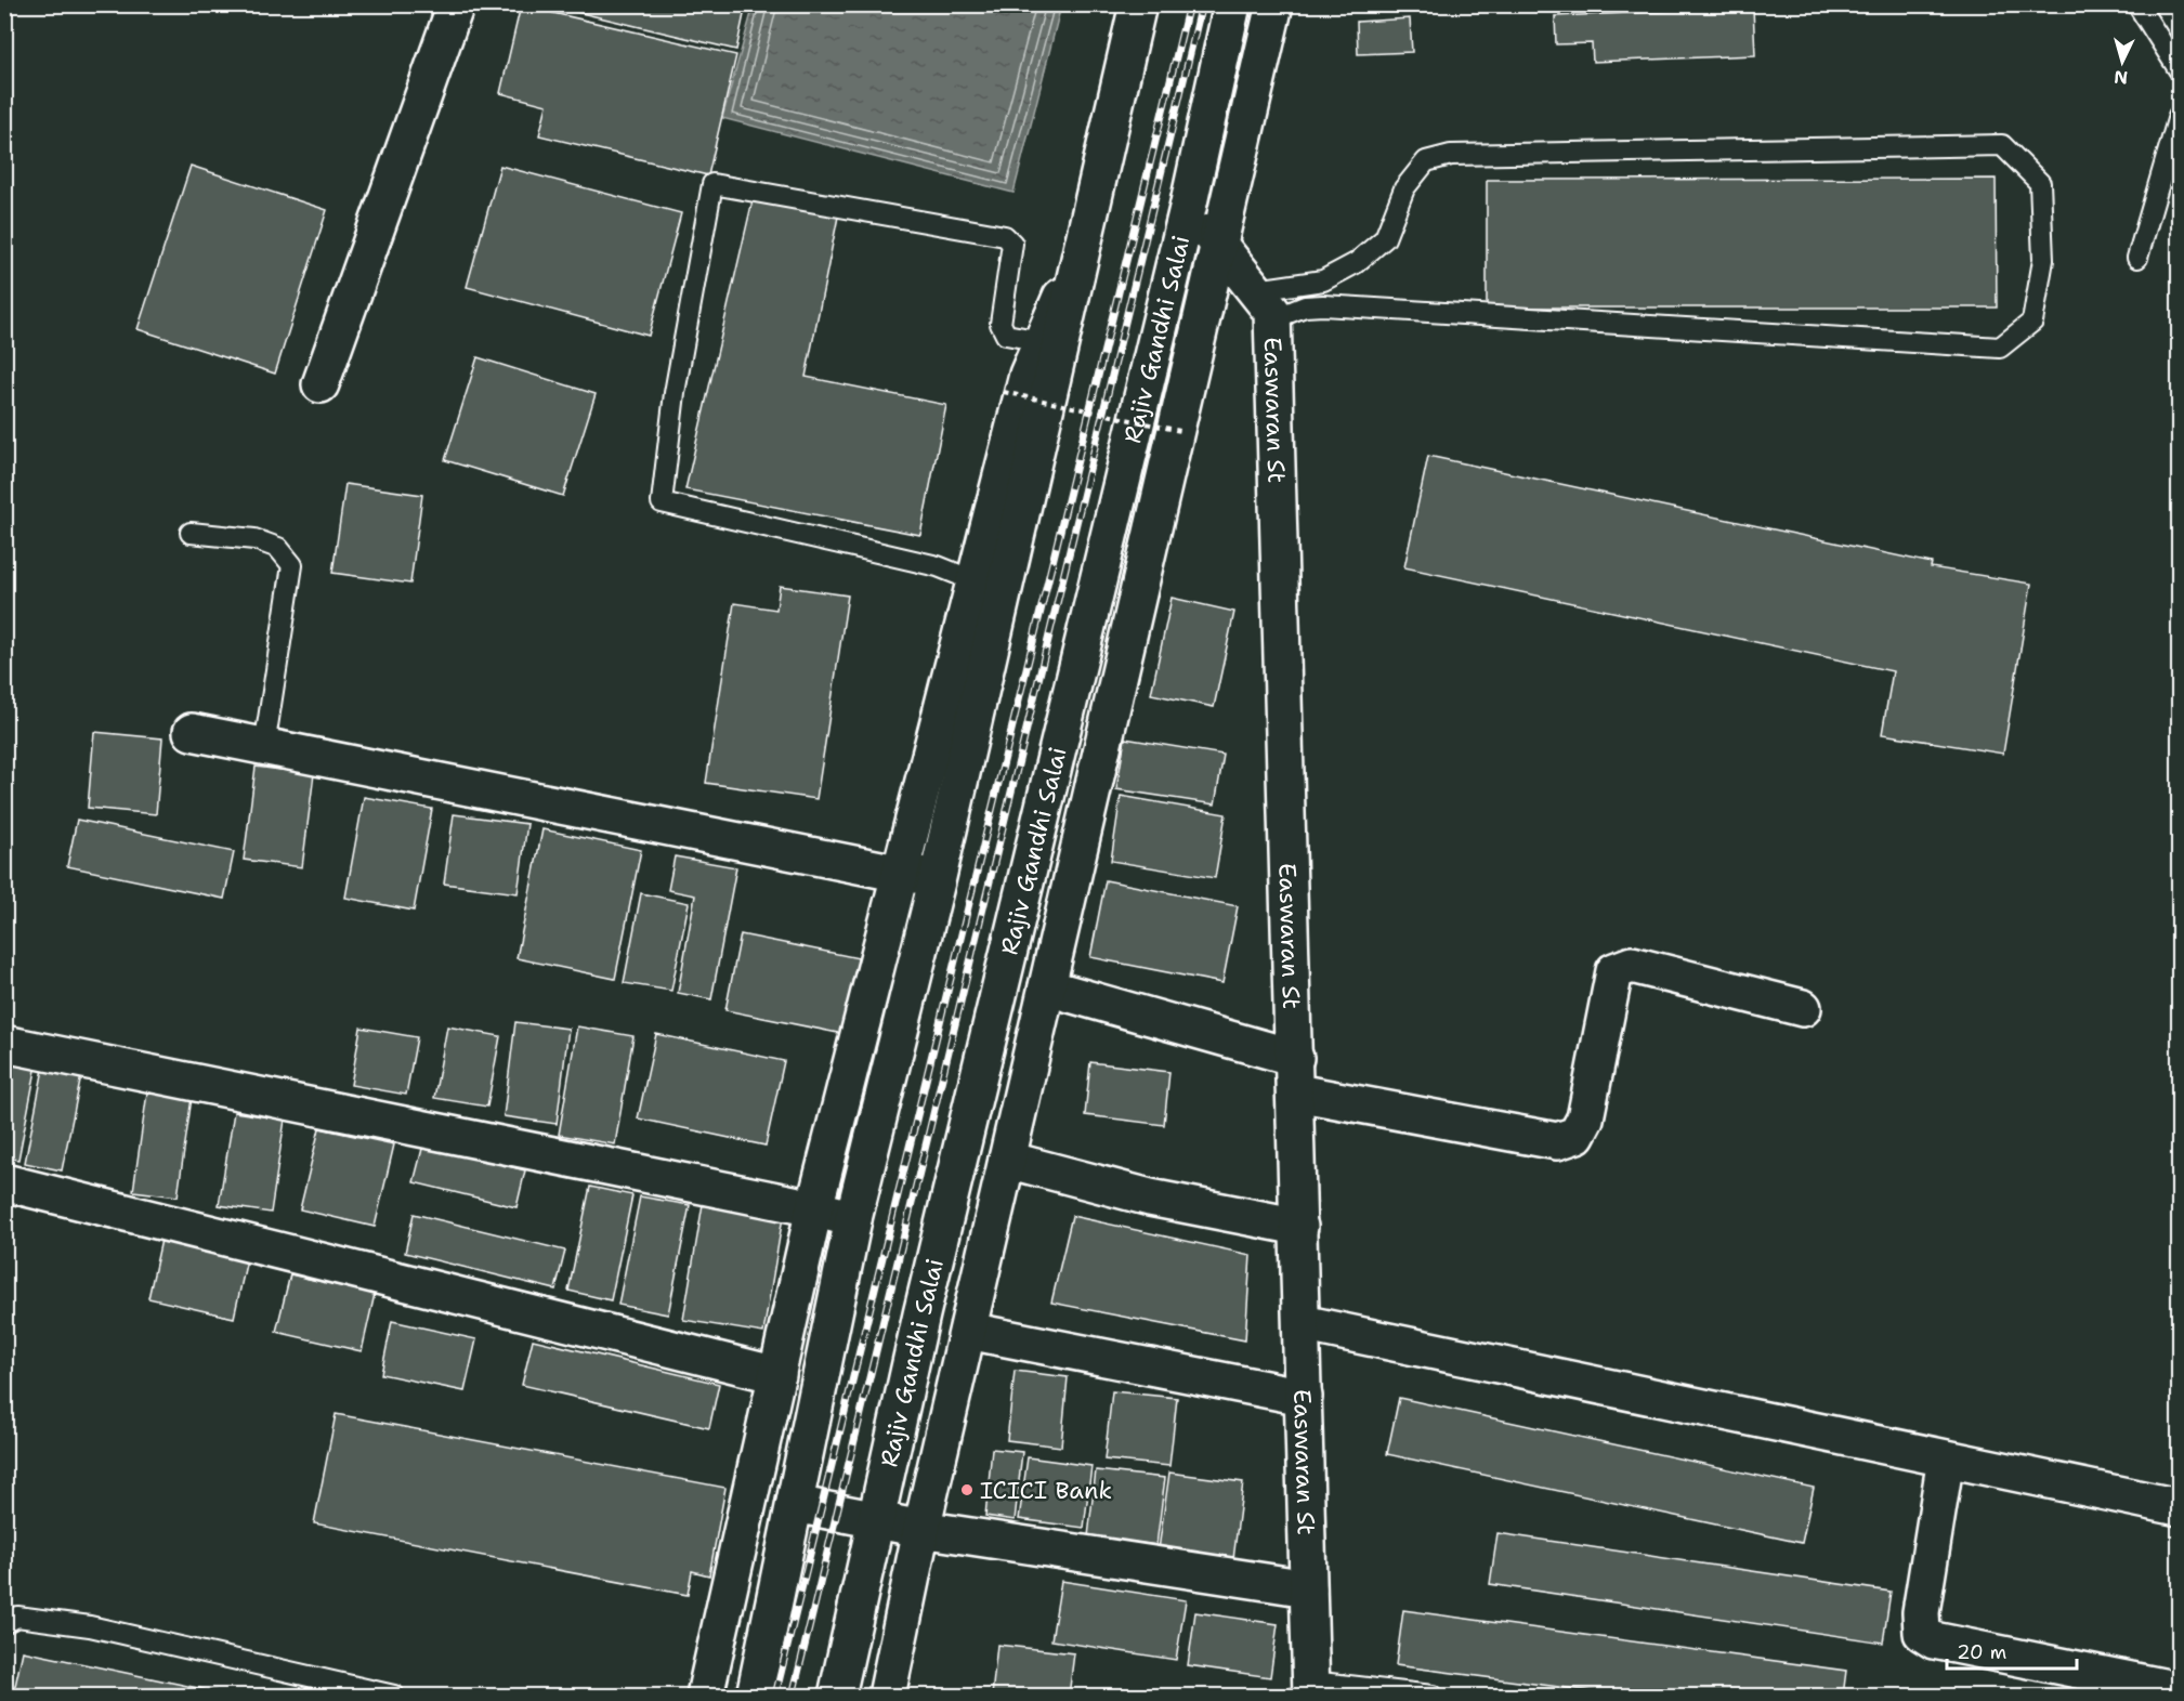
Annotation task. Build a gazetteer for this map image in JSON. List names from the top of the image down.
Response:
{
  "streets": {
    "street": ["Rajiv Gandhi Salai", "Easwaran St"]
  },
  "places": ["ICICI Bank"],
  "scale_bar": "20 m",
  "north": "bottom"
}
